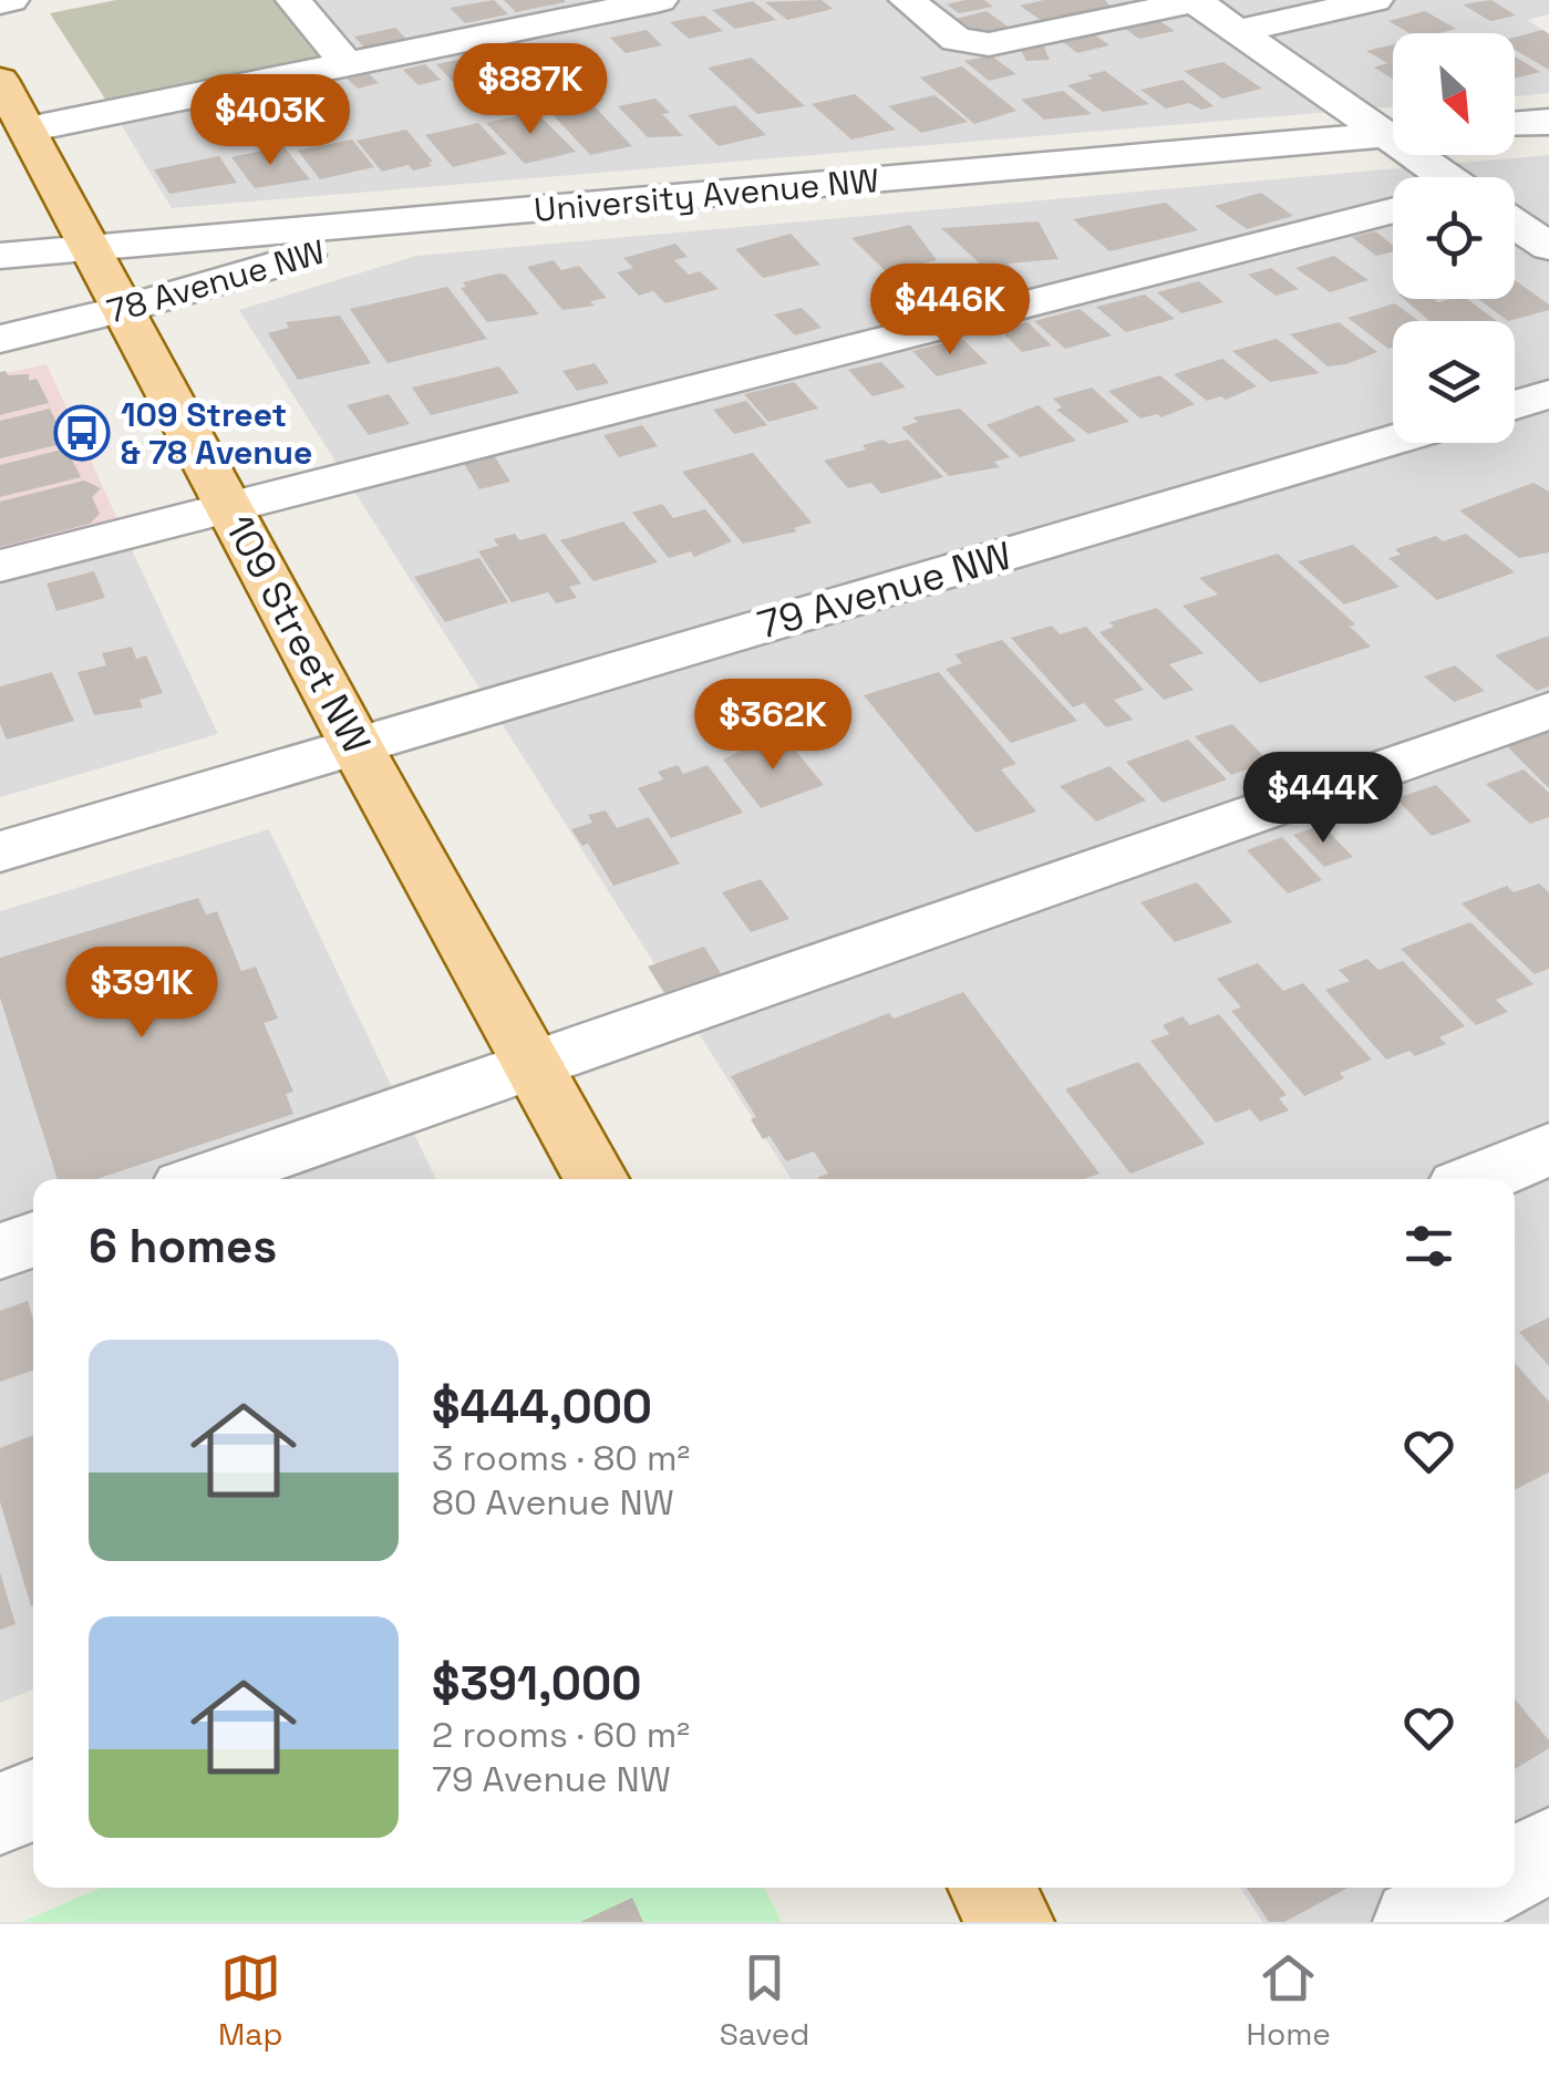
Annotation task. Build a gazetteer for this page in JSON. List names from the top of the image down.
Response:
{
  "streets": {
    "main road": ["109 Street NW"],
    "street": ["University Avenue NW", "78 Avenue NW", "79 Avenue NW"]
  },
  "crossings": [
    ["University Avenue NW", "78 Avenue NW"],
    ["University Avenue NW", "109 Street NW"],
    ["78 Avenue NW", "109 Street NW"],
    ["79 Avenue NW", "109 Street NW"]
  ],
  "places": {
    "bus stop": ["109 Street & 78 Avenue"]
  },
  "north": "bottom right",
  "page": {
    "price": [
      "$887K",
      "$403K",
      "$446K",
      "$362K",
      "$444K",
      "$391K"
    ],
    "heading": "6 homes",
    "list": [
      {
        "name": "$444,000",
        "note": "3 rooms · 80 m² · 80 Avenue NW"
      },
      {
        "name": "$391,000",
        "note": "2 rooms · 60 m² · 79 Avenue NW"
      }
    ],
    "tabs": ["Map", "Saved", "Home"]
  }
}
